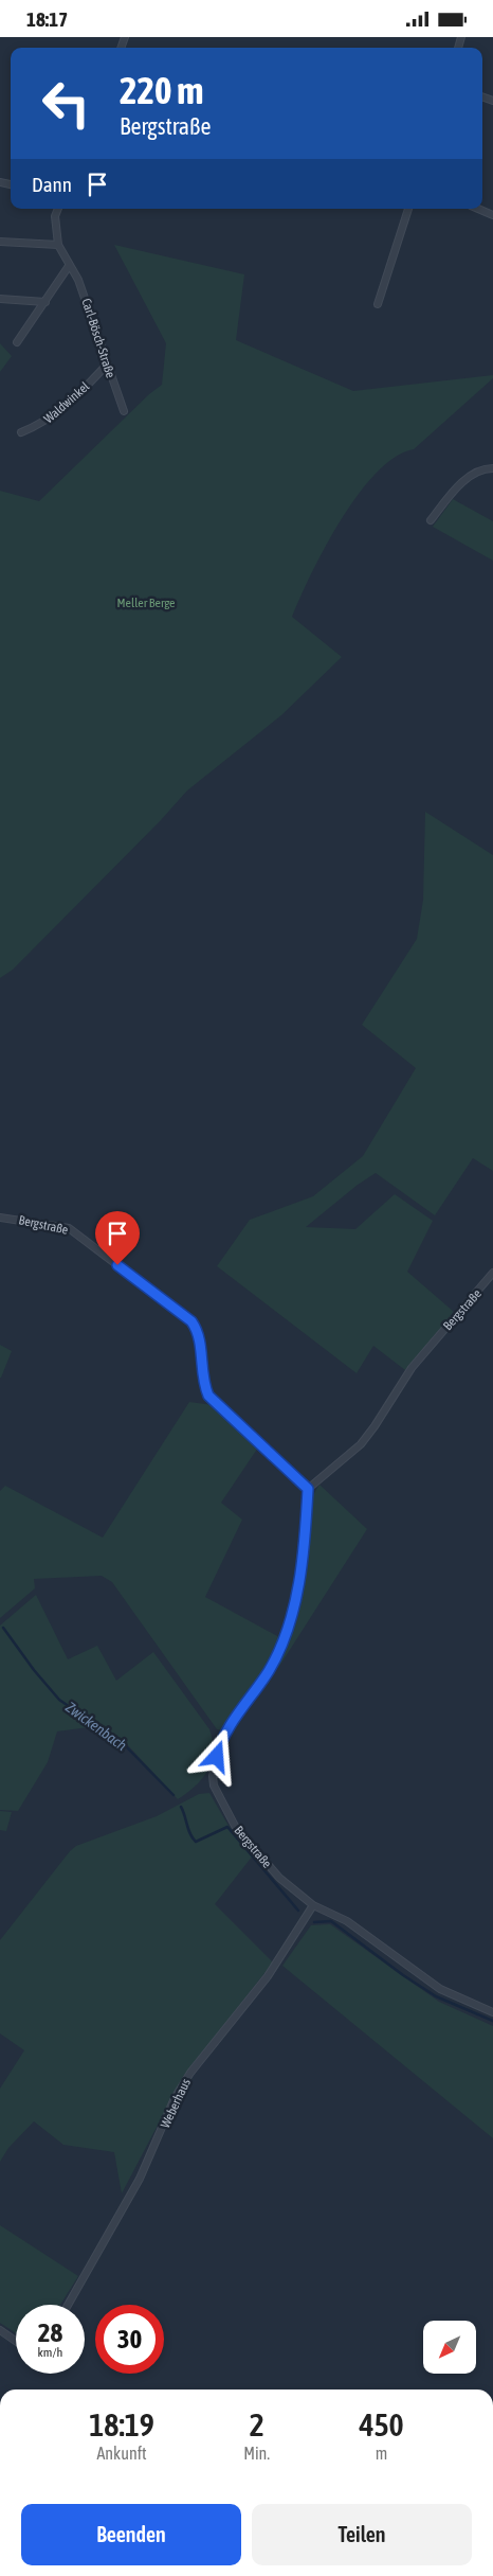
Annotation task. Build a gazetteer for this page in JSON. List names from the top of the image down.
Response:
{
  "streets": {
    "street": [
      "Carl-Bösch-Straße",
      "Waldwinkel",
      "Bergstraße",
      "Weberhaus"
    ]
  },
  "crossings": [
    ["Carl-Bösch-Straße", "Waldwinkel"],
    ["Bergstraße", "Weberhaus"]
  ],
  "water": ["Zwickenbach"],
  "parks": ["Meller Berge"],
  "north": "bottom left",
  "page": {
    "status": "18:17",
    "turn": ["220 m", "Bergstraße"],
    "then": "Dann",
    "speed": "28 km/h",
    "limit": "30",
    "eta": [
      "18:19",
      "Ankunft",
      "2",
      "Min.",
      "450",
      "m"
    ],
    "buttons": ["Beenden", "Teilen"]
  }
}
